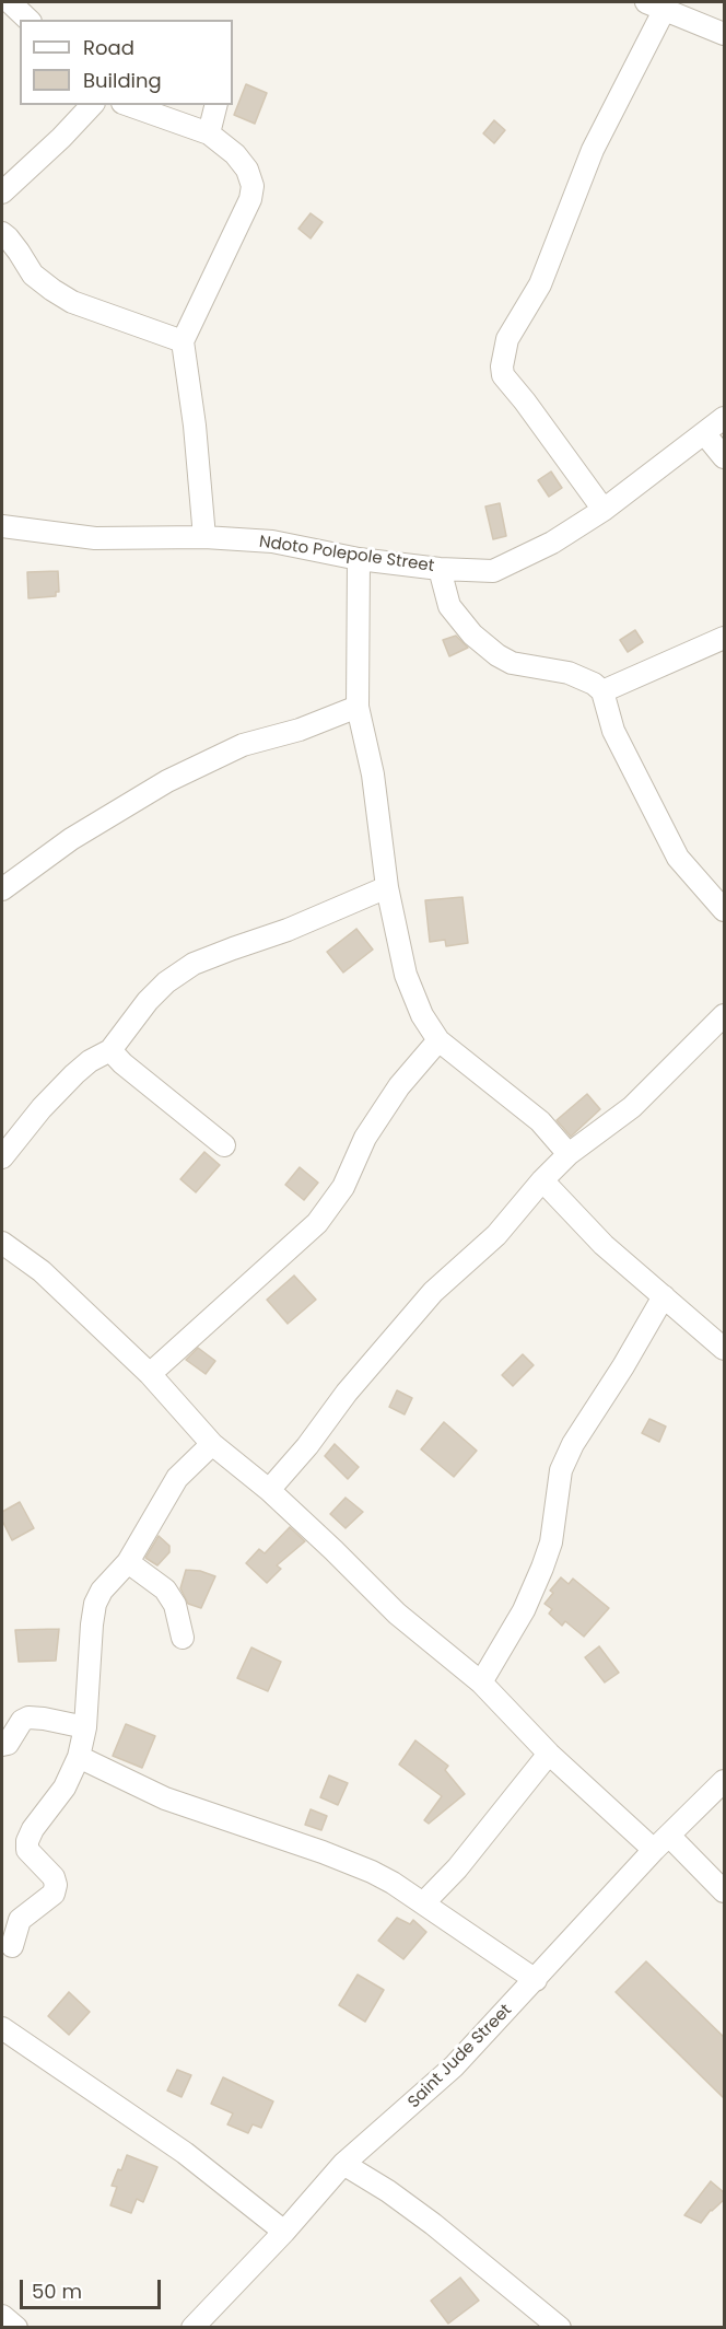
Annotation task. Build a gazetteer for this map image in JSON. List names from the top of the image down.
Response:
{
  "streets": {
    "street": ["Ndoto Polepole Street", "Saint Jude Street"]
  },
  "legend": ["Road", "Building"],
  "scale_bar": "50 m"
}
